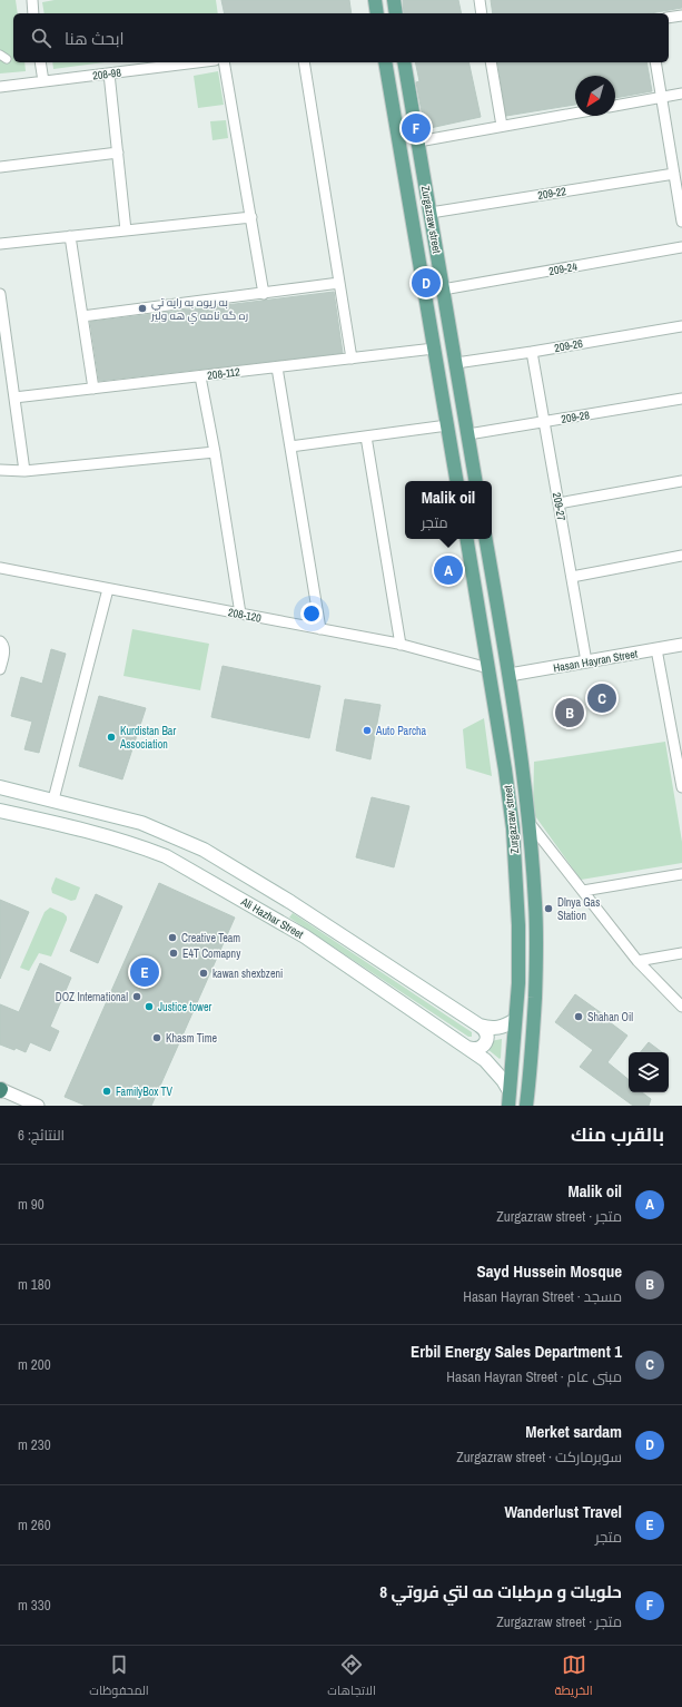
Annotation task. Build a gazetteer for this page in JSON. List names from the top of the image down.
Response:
{
  "streets": {
    "main road": ["Zurgazraw street", "Ali Hazhar Street"],
    "street": [
      "208-98",
      "209-22",
      "209-24",
      "209-26",
      "208-112",
      "209-28",
      "209-27",
      "208-120",
      "Hasan Hayran Street"
    ]
  },
  "crossings": [
    ["209-22", "Zurgazraw street"],
    ["Zurgazraw street", "209-24"],
    ["Zurgazraw street", "209-26"],
    ["Zurgazraw street", "208-112"],
    ["Zurgazraw street", "209-28"],
    ["Zurgazraw street", "208-120"],
    ["Zurgazraw street", "Hasan Hayran Street"],
    ["Zurgazraw street", "Ali Hazhar Street"],
    ["209-26", "209-27"],
    ["209-28", "209-27"],
    ["209-27", "Hasan Hayran Street"]
  ],
  "places": [
    "به ريوه به رايه تي ره گه نامه ي هه ولير",
    "Auto Parcha",
    "Kurdistan Bar Association",
    "Dlnya Gas Station",
    "Creative Team",
    "E4T Comapny",
    "kawan shexbzeni",
    "DOZ International",
    "Justice tower",
    "Shahan Oil",
    "Khasm Time",
    "FamilyBox TV"
  ],
  "north": "bottom left",
  "page": {
    "search": "ابحث هنا",
    "pins": [
      "F",
      "D",
      "A",
      "C",
      "B",
      "E"
    ],
    "popup": ["Malik oil", "متجر"],
    "heading": ["بالقرب منك", "النتائج: 6"],
    "list": [
      {
        "mark": "A",
        "name": "Malik oil",
        "note": "متجر · Zurgazraw street",
        "value": "90 m"
      },
      {
        "mark": "B",
        "name": "Sayd Hussein Mosque",
        "note": "مسجد · Hasan Hayran Street",
        "value": "180 m"
      },
      {
        "mark": "C",
        "name": "Erbil Energy Sales Department 1",
        "note": "مبنى عام · Hasan Hayran Street",
        "value": "200 m"
      },
      {
        "mark": "D",
        "name": "Merket sardam",
        "note": "سوبرماركت · Zurgazraw street",
        "value": "230 m"
      },
      {
        "mark": "E",
        "name": "Wanderlust Travel",
        "note": "متجر",
        "value": "260 m"
      },
      {
        "mark": "F",
        "name": "حلويات و مرطبات مه لتي فروتي 8",
        "note": "متجر · Zurgazraw street",
        "value": "330 m"
      }
    ],
    "nav": ["الخريطة", "الاتجاهات", "المحفوظات"]
  }
}
